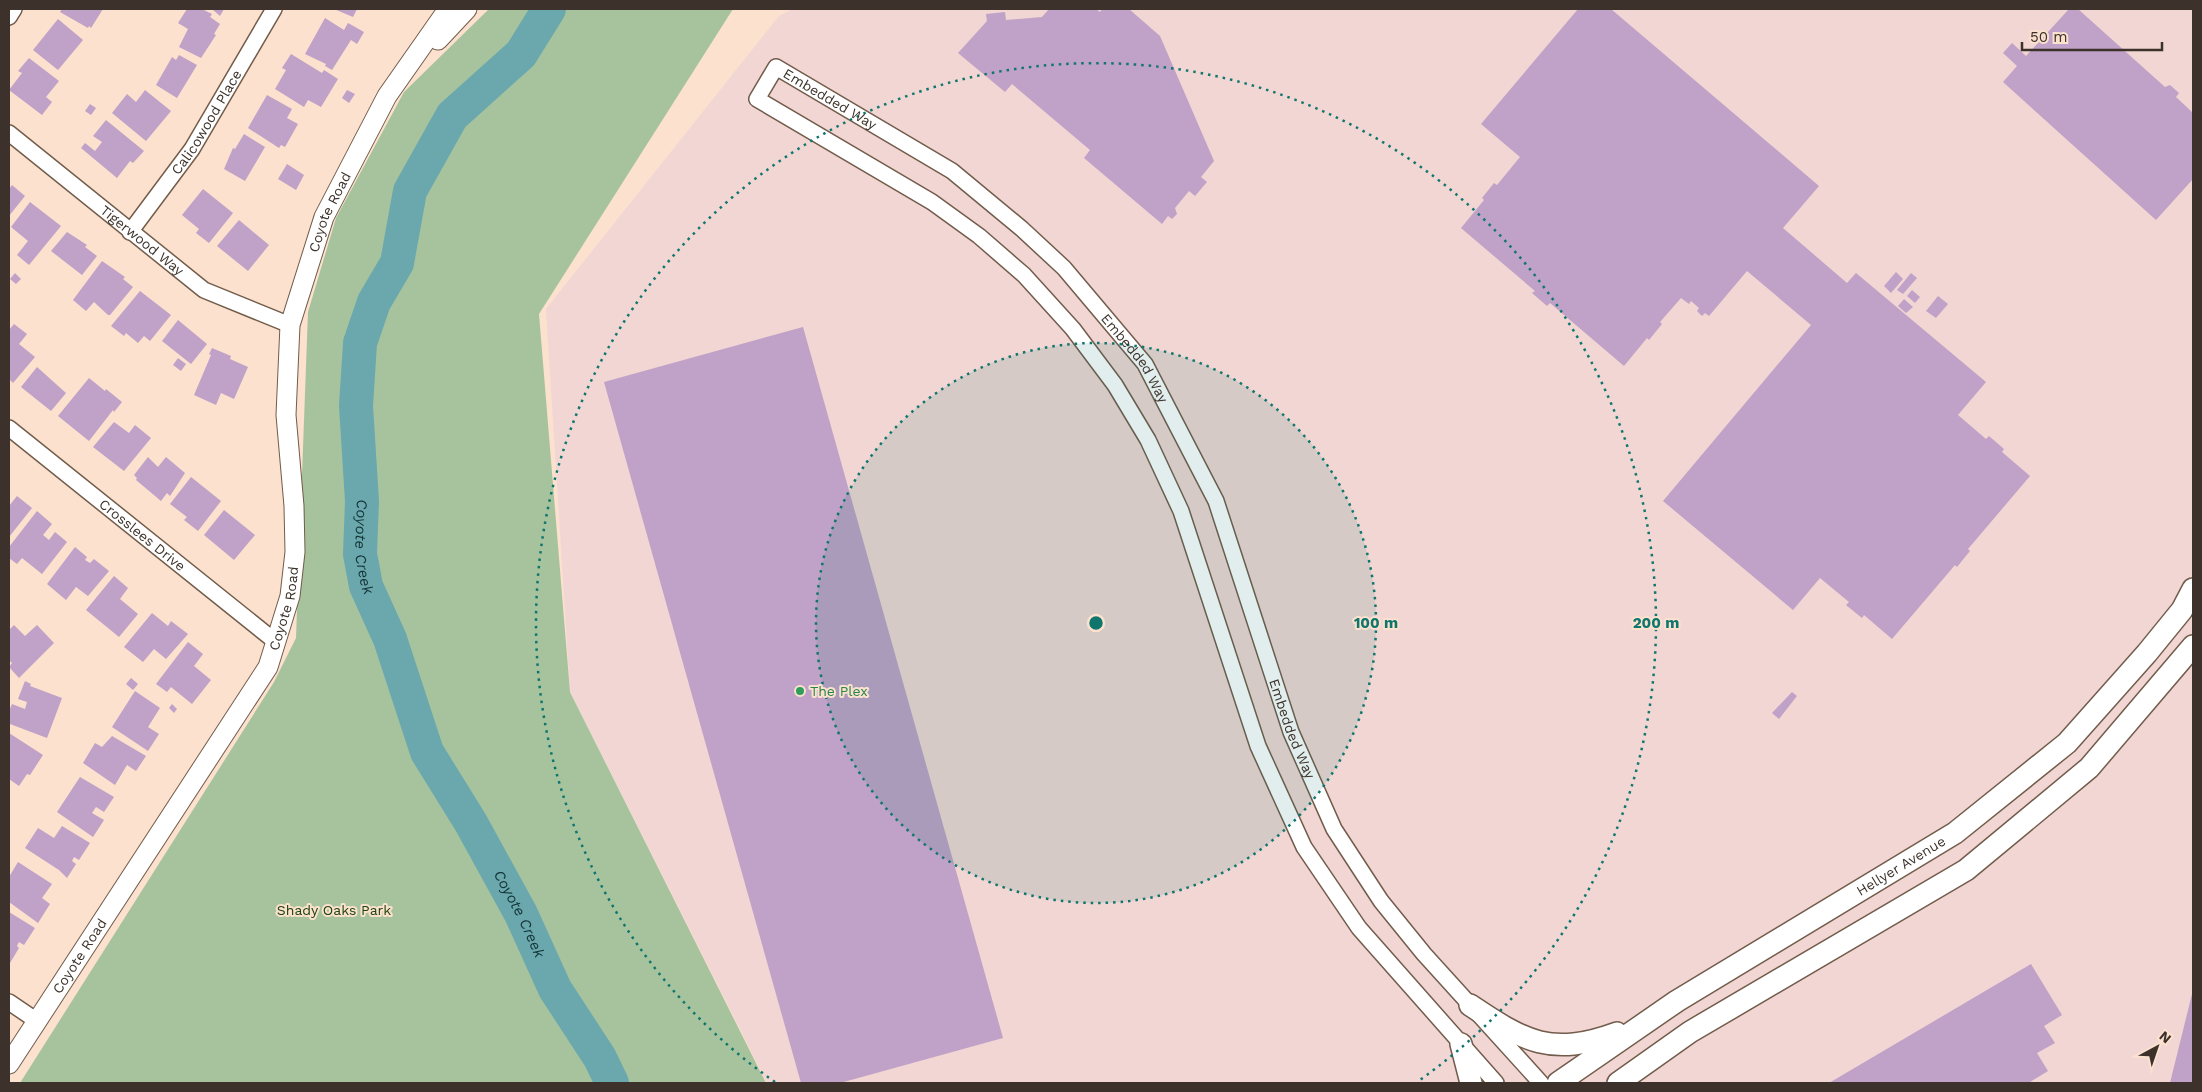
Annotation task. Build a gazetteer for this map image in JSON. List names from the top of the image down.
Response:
{
  "streets": {
    "main road": ["Hellyer Avenue"],
    "street": [
      "Embedded Way",
      "Calicowood Place",
      "Coyote Road",
      "Tigerwood Way",
      "Crosslees Drive"
    ]
  },
  "crossings": [
    ["Calicowood Place", "Tigerwood Way"],
    ["Coyote Road", "Tigerwood Way"],
    ["Coyote Road", "Crosslees Drive"]
  ],
  "water": ["Coyote Creek"],
  "parks": ["Shady Oaks Park"],
  "places": ["The Plex"],
  "scale_bar": "50 m",
  "north": "top right",
  "rings": ["100 m", "200 m"]
}
